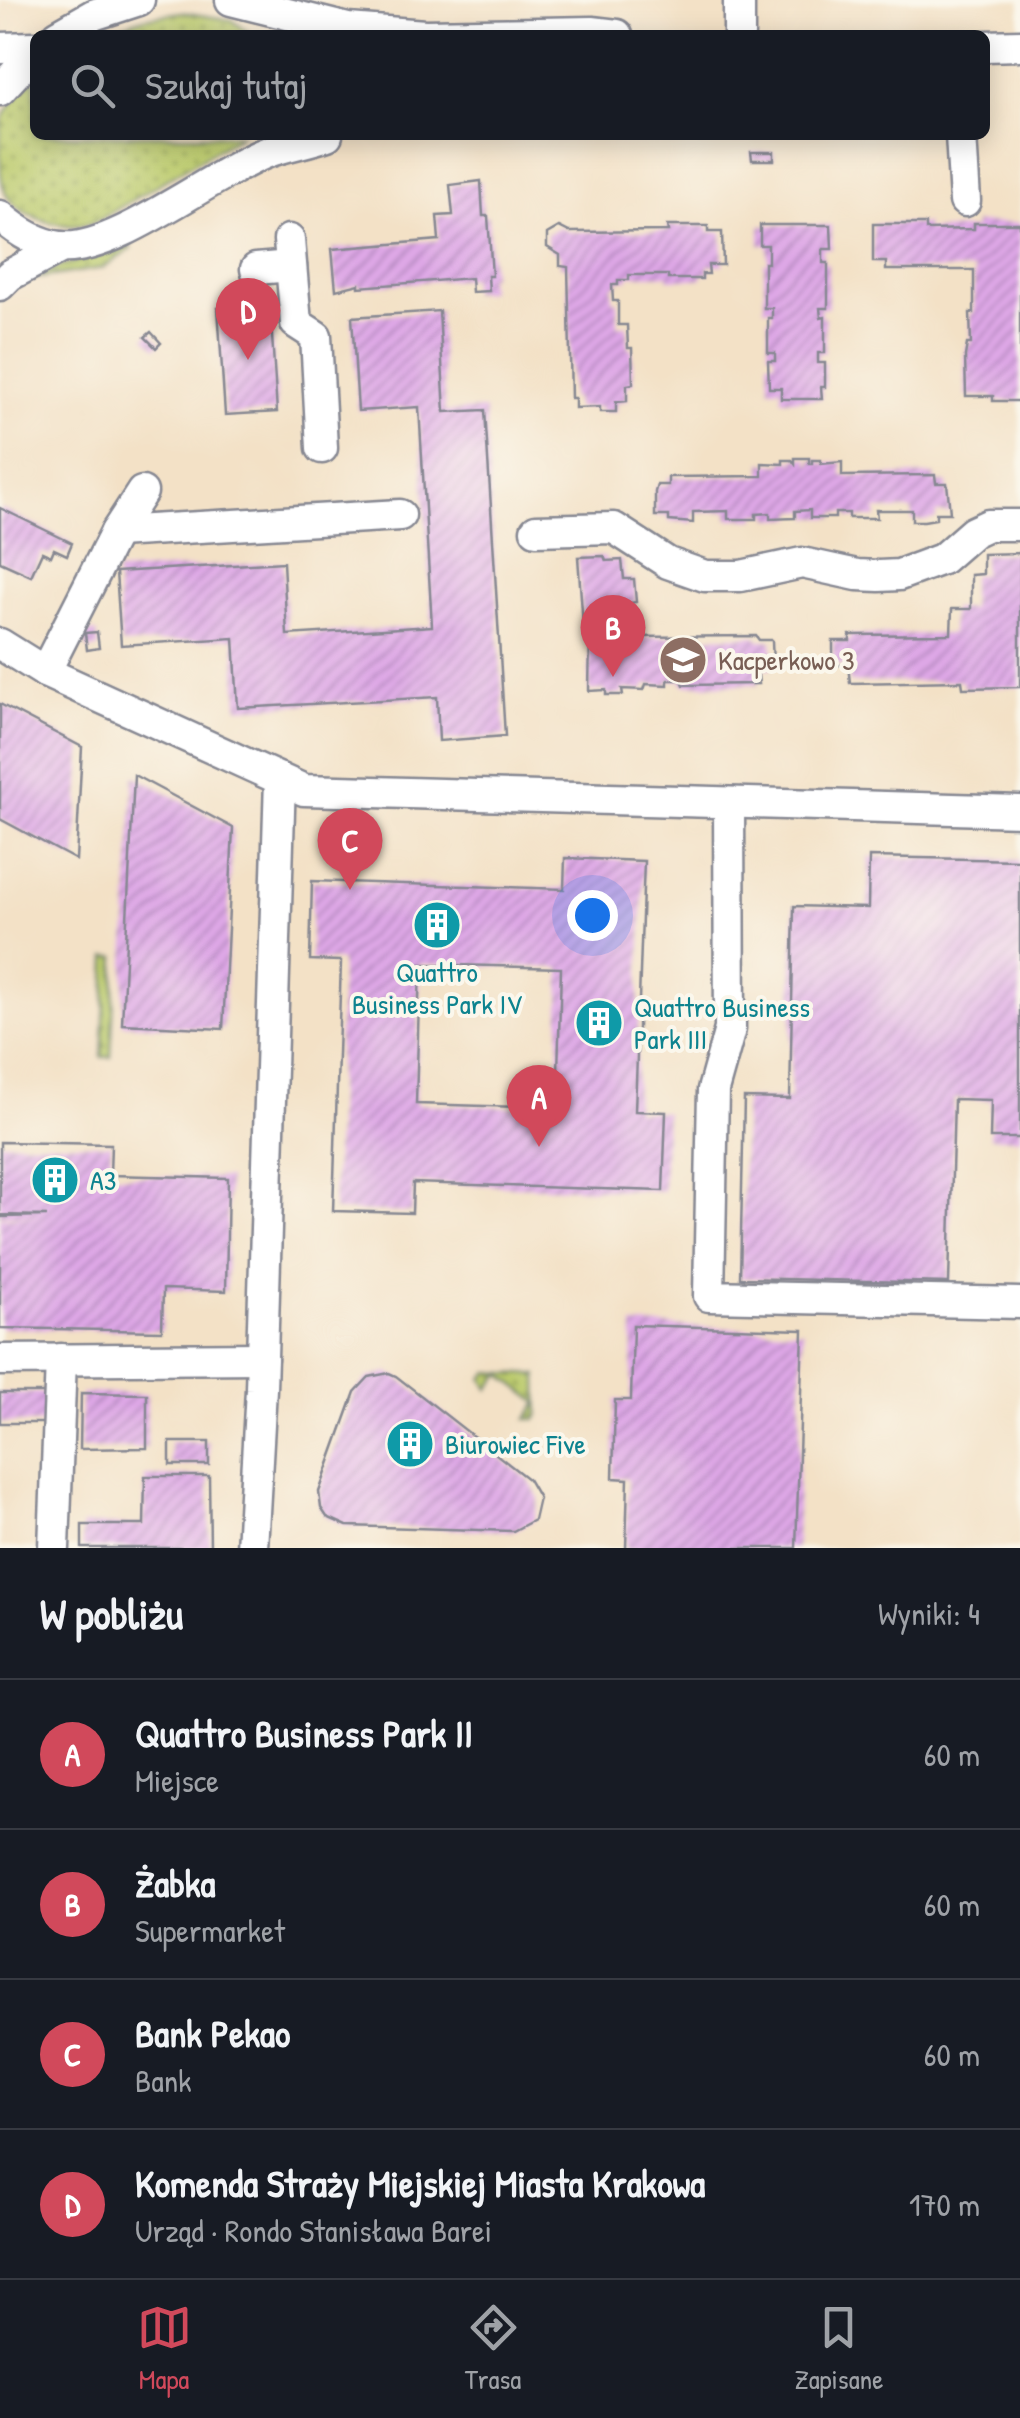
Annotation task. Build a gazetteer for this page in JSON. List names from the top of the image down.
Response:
{
  "places": {
    "school or university": ["Kacperkowo 3"],
    "building": [
      "Quattro Business Park IV",
      "Quattro Business Park III",
      "A3",
      "Biurowiec Five"
    ]
  },
  "page": {
    "search": "Szukaj tutaj",
    "pins": [
      "D",
      "B",
      "C",
      "A"
    ],
    "heading": ["W pobliżu", "Wyniki: 4"],
    "list": [
      {
        "mark": "A",
        "name": "Quattro Business Park II",
        "note": "Miejsce",
        "value": "60 m"
      },
      {
        "mark": "B",
        "name": "Żabka",
        "note": "Supermarket",
        "value": "60 m"
      },
      {
        "mark": "C",
        "name": "Bank Pekao",
        "note": "Bank",
        "value": "60 m"
      },
      {
        "mark": "D",
        "name": "Komenda Straży Miejskiej Miasta Krakowa",
        "note": "Urząd · Rondo Stanisława Barei",
        "value": "170 m"
      }
    ],
    "nav": ["Mapa", "Trasa", "Zapisane"]
  }
}
